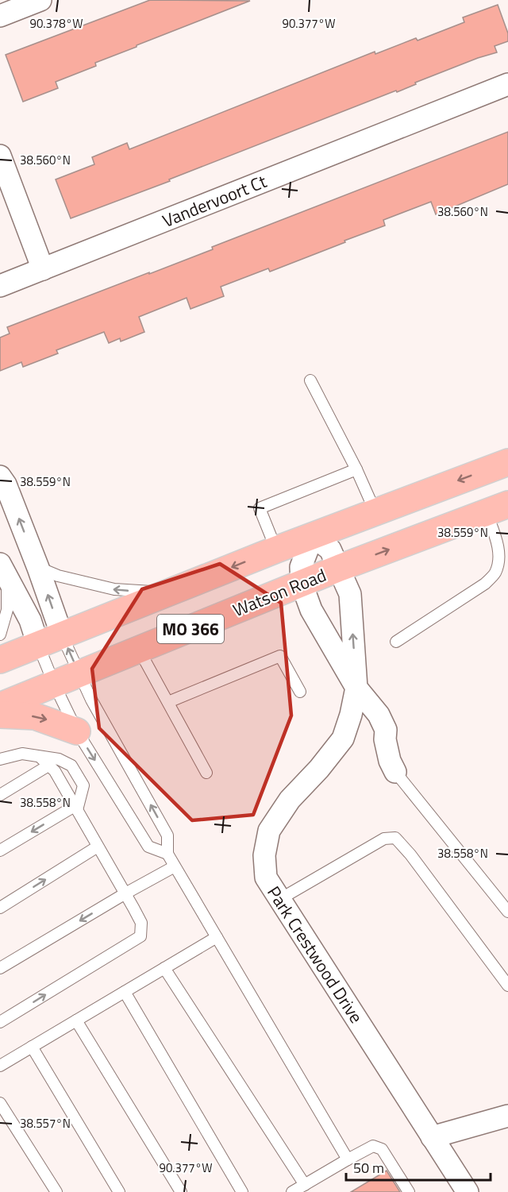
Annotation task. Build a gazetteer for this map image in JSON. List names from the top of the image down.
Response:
{
  "streets": {
    "main road": ["Watson Road", "MO 366"],
    "street": ["Vandervoort Ct", "Park Crestwood Drive"]
  },
  "crossings": [
    ["Watson Road", "Park Crestwood Drive"],
    ["MO 366", "Park Crestwood Drive"]
  ],
  "scale_bar": "50 m",
  "coordinates": [
    "90.378°W",
    "90.377°W",
    "38.560°N",
    "38.559°N",
    "38.558°N",
    "38.557°N"
  ]
}
